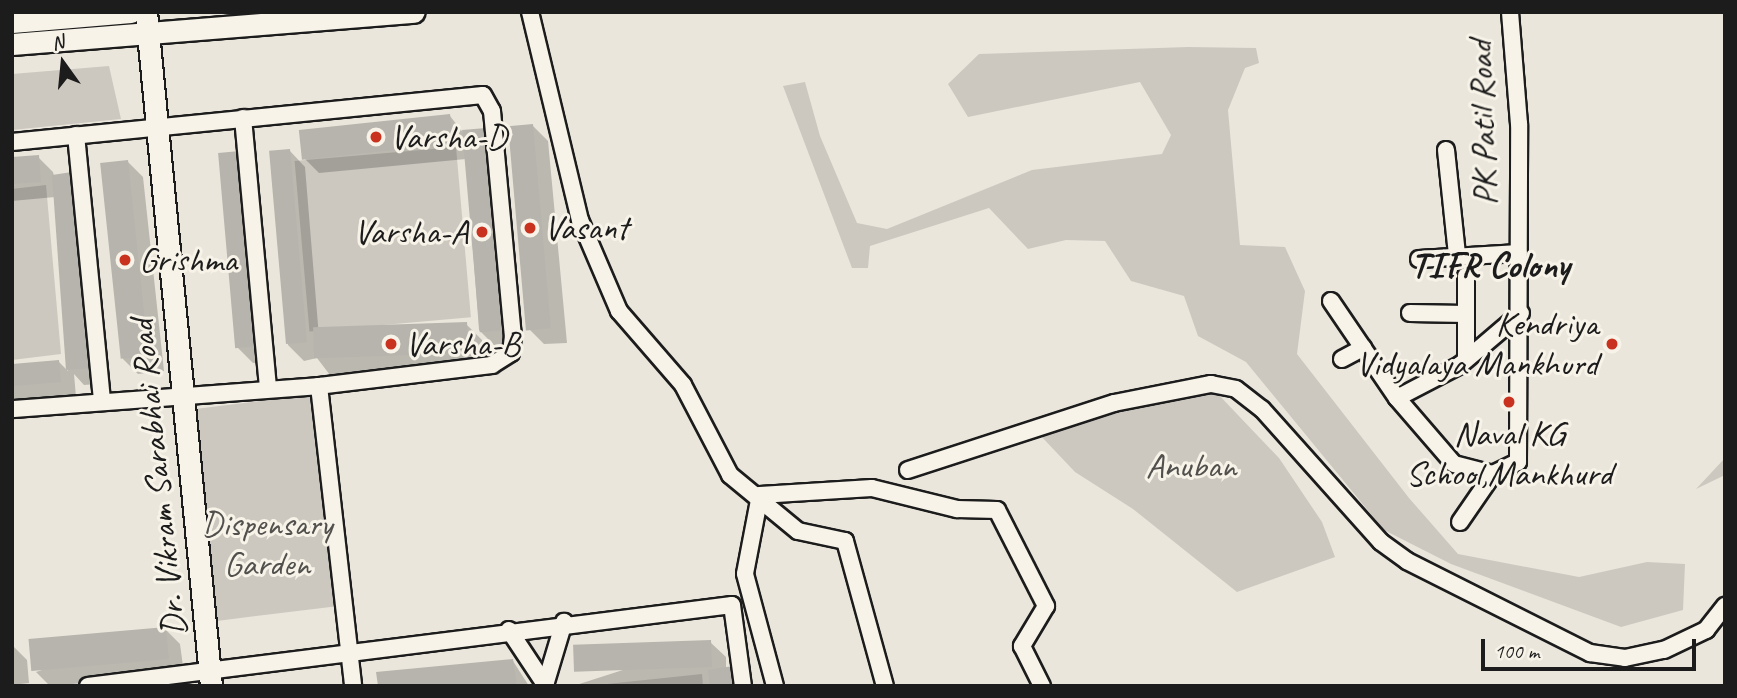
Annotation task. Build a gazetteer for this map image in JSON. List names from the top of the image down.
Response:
{
  "streets": {
    "street": ["PK Patil Road", "Dr. Vikram Sarabhai Road"]
  },
  "districts": ["TIFR Colony"],
  "parks": ["Anuban", "Dispensary Garden"],
  "places": [
    "Varsha-D",
    "Vasant",
    "Varsha-A",
    "Grishma",
    "Varsha-B",
    "Kendriya Vidyalaya Mankhurd",
    "Naval KG School,Mankhurd"
  ],
  "scale_bar": "100 m",
  "north": "top"
}
